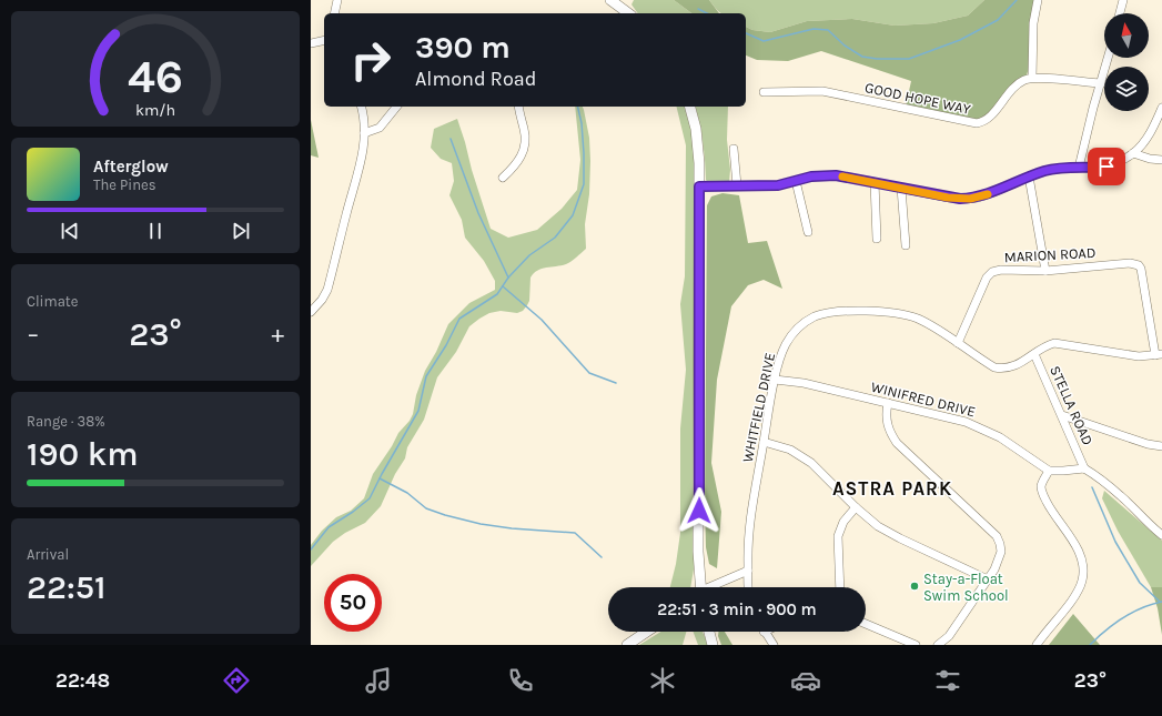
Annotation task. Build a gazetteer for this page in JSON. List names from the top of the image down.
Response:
{
  "streets": {
    "street": [
      "GOOD HOPE WAY",
      "MARION ROAD",
      "WINIFRED DRIVE",
      "STELLA ROAD",
      "WHITFIELD DRIVE"
    ]
  },
  "crossings": [
    ["MARION ROAD", "WHITFIELD DRIVE"],
    ["WINIFRED DRIVE", "WHITFIELD DRIVE"],
    ["STELLA ROAD", "WHITFIELD DRIVE"]
  ],
  "districts": ["ASTRA PARK"],
  "places": ["Stay-a-Float Swim School"],
  "north": "top",
  "page": {
    "turn": ["390 m", "Almond Road"],
    "song": ["Afterglow", "The Pines"],
    "tile": [
      "Climate",
      ["Range · 38%", "190 km"],
      ["Arrival", "22:51"]
    ],
    "heat": ["−", "23°", "+"],
    "limit": "50",
    "trip": "22:51 · 3 min · 900 m",
    "tabs": ["22:48", "23°"],
    "gauge": ["46", "km/h"]
  }
}
